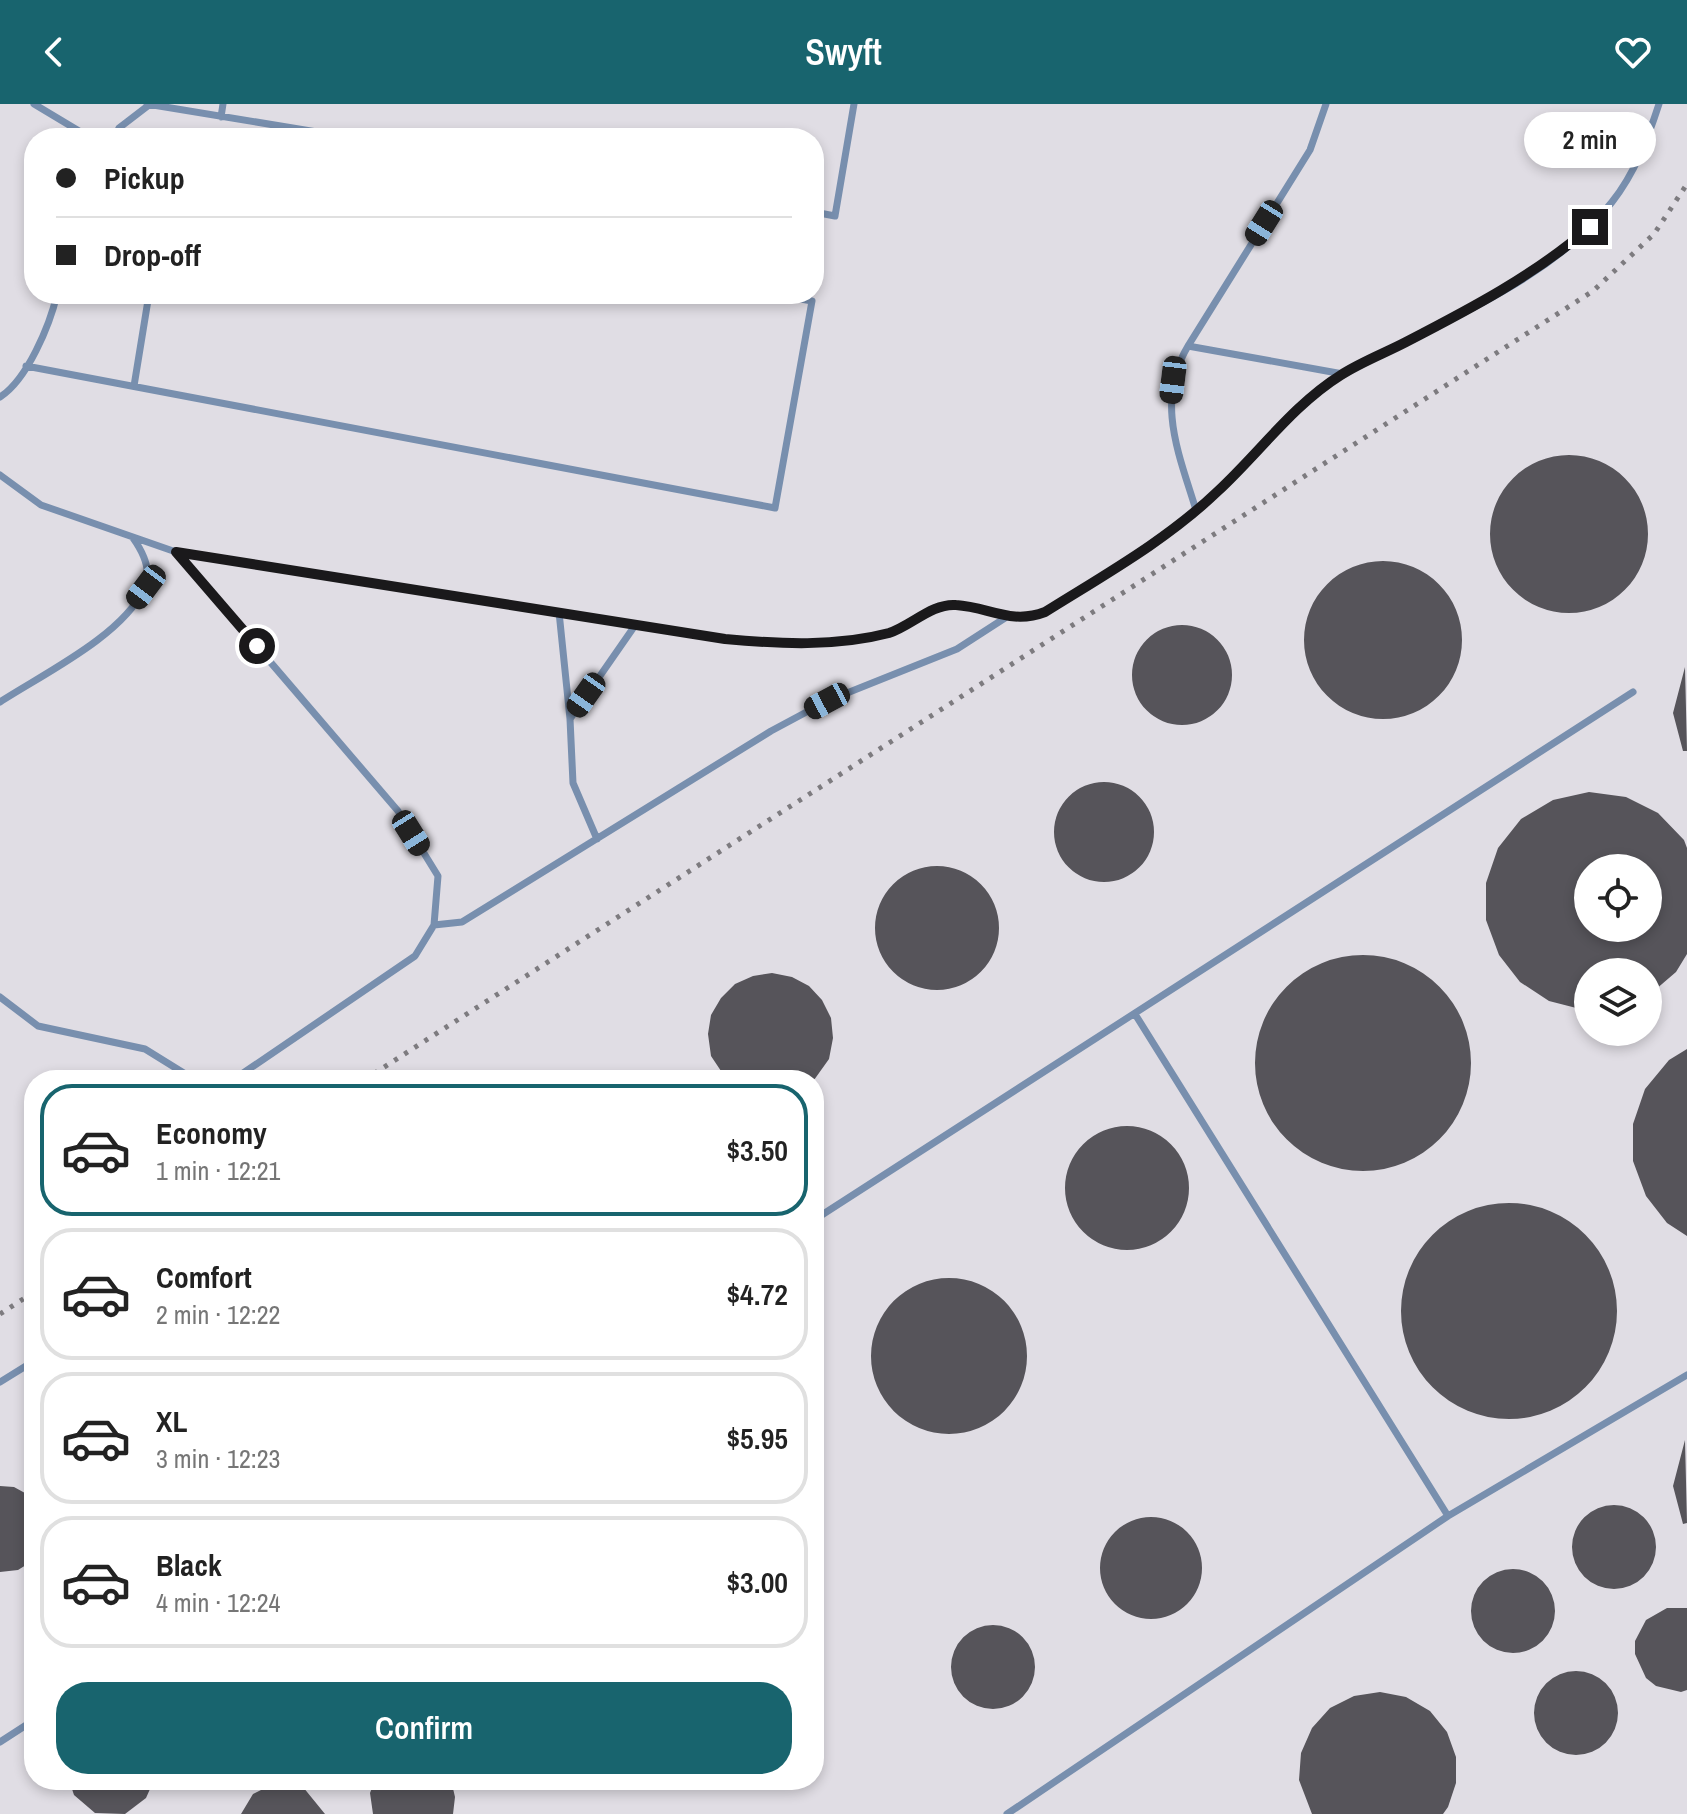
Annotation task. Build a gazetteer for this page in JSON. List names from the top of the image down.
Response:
{
  "page": {
    "header": "Swyft",
    "bubble": "2 min",
    "banner": ["Pickup", "Drop-off"],
    "list": [
      {
        "name": "Economy",
        "note": "1 min · 12:21",
        "value": "$3.50"
      },
      {
        "name": "Comfort",
        "note": "2 min · 12:22",
        "value": "$4.72"
      },
      {
        "name": "XL",
        "note": "3 min · 12:23",
        "value": "$5.95"
      },
      {
        "name": "Black",
        "note": "4 min · 12:24",
        "value": "$3.00"
      }
    ],
    "buttons": "Confirm"
  }
}
